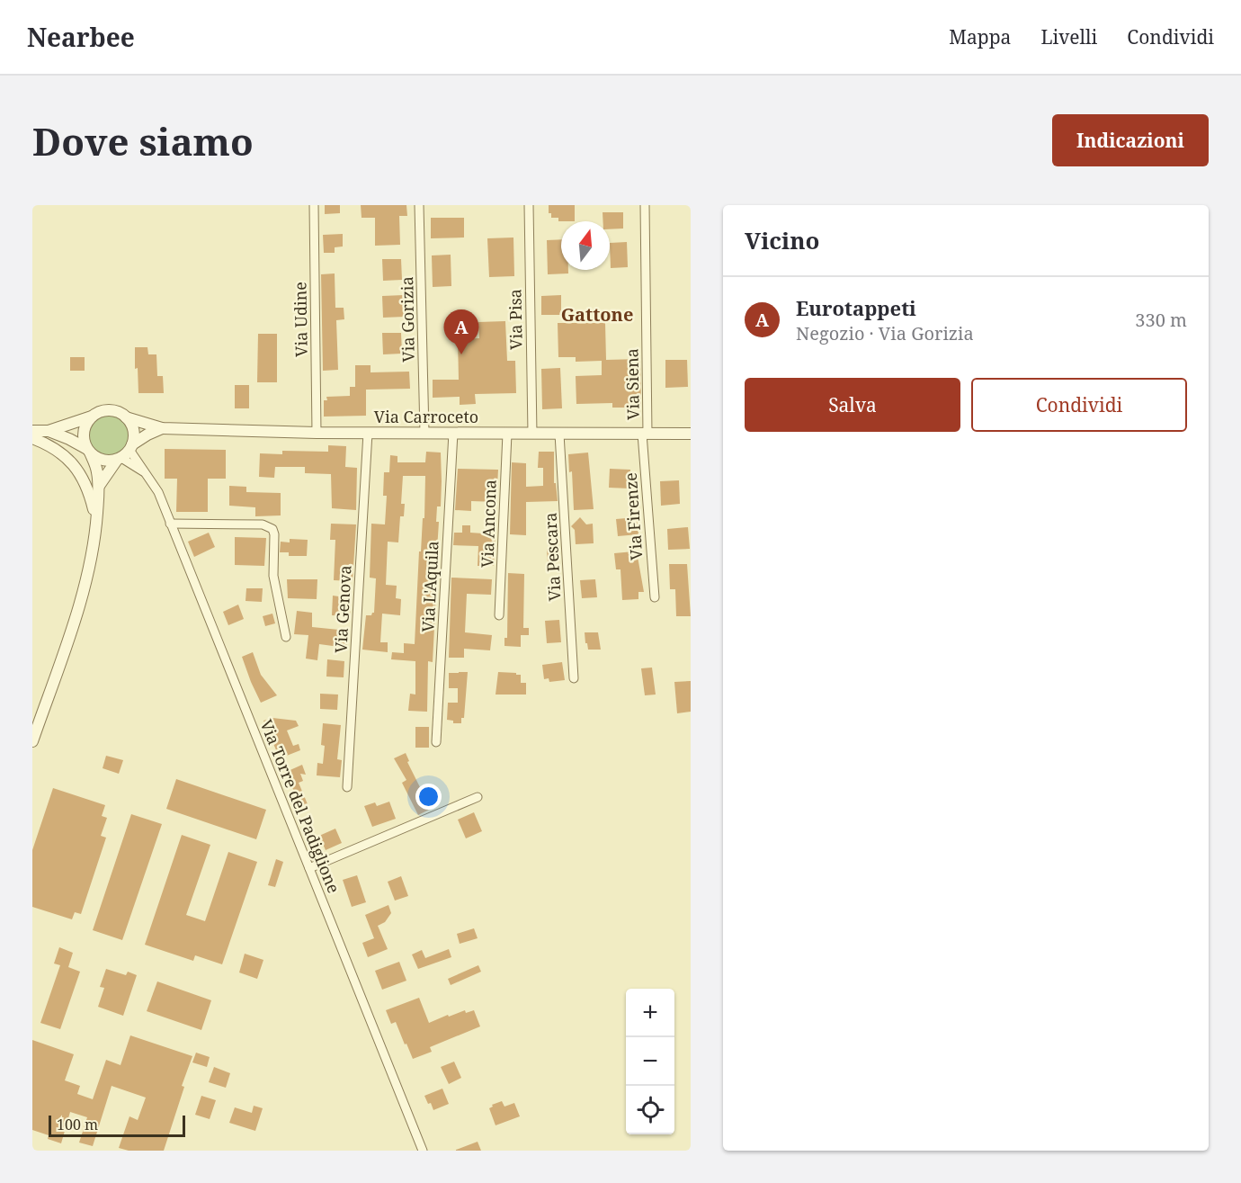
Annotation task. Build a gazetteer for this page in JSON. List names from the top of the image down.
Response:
{
  "streets": {
    "street": [
      "Via Udine",
      "Via Gorizia",
      "Via Pisa",
      "Via Siena",
      "Via Carroceto",
      "Via Firenze",
      "Via Ancona",
      "Via Pescara",
      "Via L'Aquila",
      "Via Genova",
      "Via Torre del Padiglione"
    ]
  },
  "crossings": [
    ["Via Udine", "Via Carroceto"],
    ["Via Gorizia", "Via Carroceto"],
    ["Via Pisa", "Via Carroceto"],
    ["Via Siena", "Via Carroceto"],
    ["Via Siena", "Via Firenze"],
    ["Via Carroceto", "Via Firenze"],
    ["Via Carroceto", "Via Ancona"],
    ["Via Carroceto", "Via Pescara"],
    ["Via Carroceto", "Via L'Aquila"],
    ["Via Carroceto", "Via Genova"],
    ["Via Carroceto", "Via Torre del Padiglione"]
  ],
  "districts": ["Gattone"],
  "scale_bar": "100 m",
  "north": "top",
  "page": {
    "header": "Nearbee",
    "nav": ["Mappa", "Livelli", "Condividi"],
    "buttons": [
      "Indicazioni",
      ["Salva", "Condividi"]
    ],
    "title": "Dove siamo",
    "heading": "Vicino",
    "list": [
      {
        "mark": "A",
        "name": "Eurotappeti",
        "note": "Negozio · Via Gorizia",
        "value": "330 m"
      }
    ],
    "pins": "A",
    "map_buttons": ["+", "−"],
    "scale": "100 m"
  }
}
